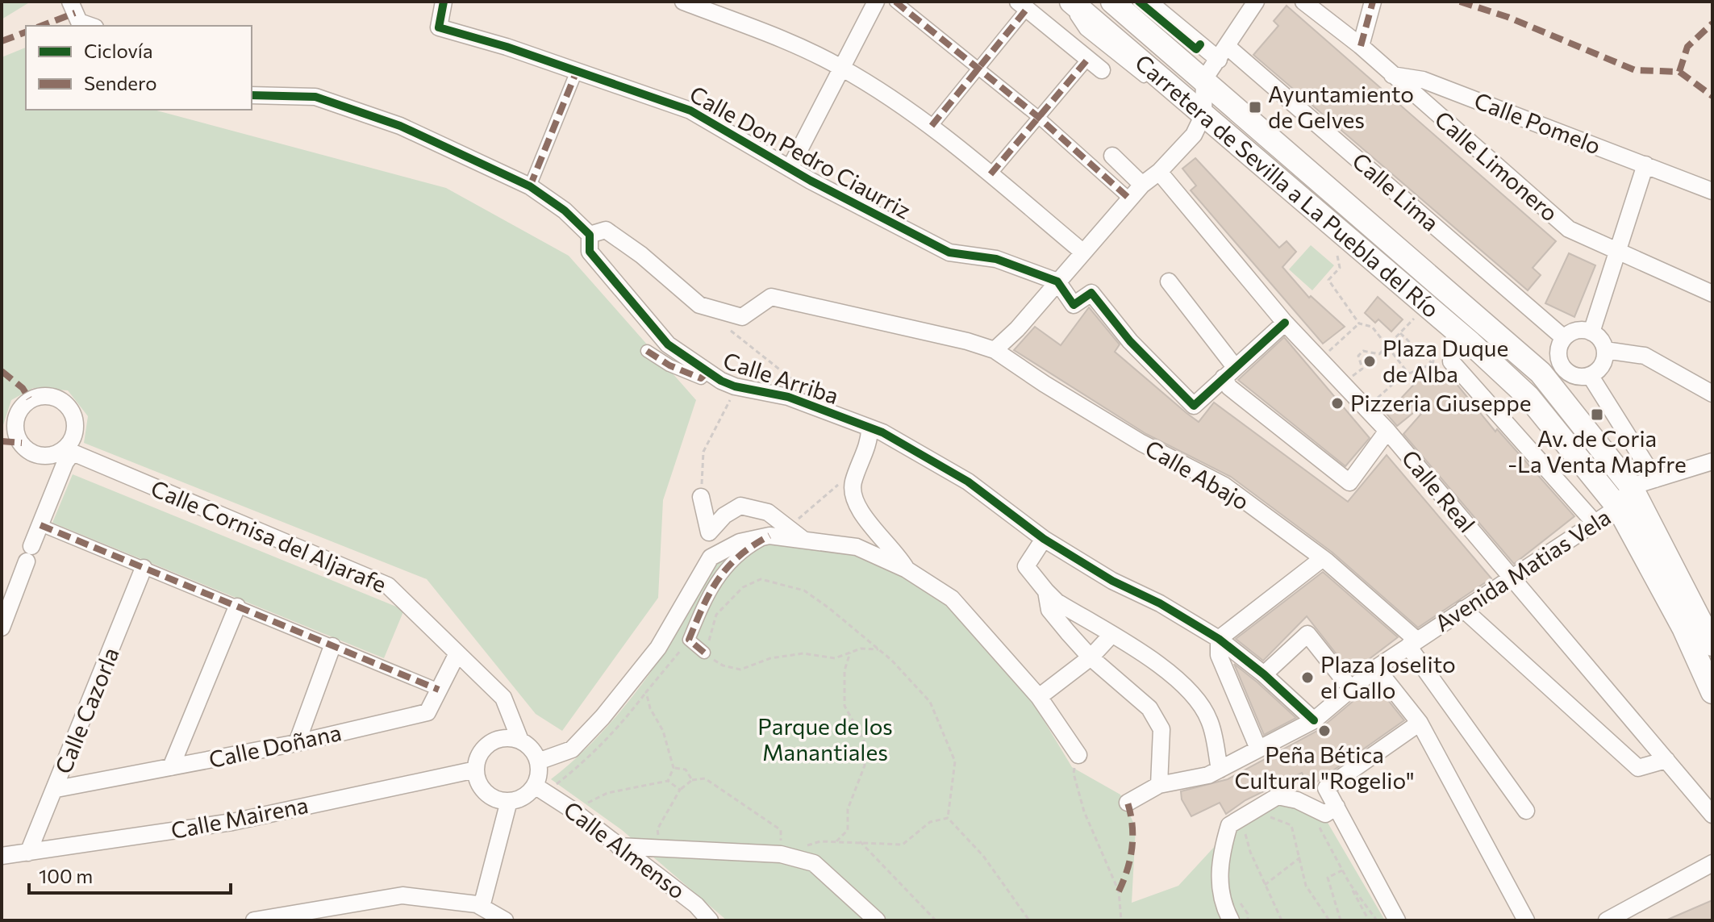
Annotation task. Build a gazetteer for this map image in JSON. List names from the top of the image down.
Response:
{
  "streets": {
    "main road": ["Carretera de Sevilla a La Puebla del Río"],
    "street": [
      "Calle Pomelo",
      "Calle Don Pedro Ciaurriz",
      "Calle Limonero",
      "Calle Lima",
      "Calle Arriba",
      "Calle Abajo",
      "Calle Real",
      "Calle Cornisa del Aljarafe",
      "Avenida Matias Vela",
      "Calle Cazorla",
      "Calle Doñana",
      "Calle Mairena",
      "Calle Almenso"
    ]
  },
  "crossings": [
    ["Calle Pomelo", "Calle Limonero"],
    ["Carretera de Sevilla a La Puebla del Río", "Avenida Matias Vela"],
    ["Calle Arriba", "Avenida Matias Vela"],
    ["Calle Abajo", "Avenida Matias Vela"],
    ["Calle Real", "Avenida Matias Vela"],
    ["Calle Cornisa del Aljarafe", "Calle Doñana"],
    ["Calle Cornisa del Aljarafe", "Calle Mairena"],
    ["Calle Cornisa del Aljarafe", "Calle Almenso"],
    ["Calle Cazorla", "Calle Doñana"],
    ["Calle Cazorla", "Calle Mairena"],
    ["Calle Mairena", "Calle Almenso"]
  ],
  "parks": ["Parque de los Manantiales"],
  "places": {
    "transit": ["Ayuntamiento de Gelves", "Av. de Coria -La Venta Mapfre"],
    "other": [
      "Plaza Duque de Alba",
      "Pizzeria Giuseppe",
      "Plaza Joselito el Gallo",
      "Peña Bética Cultural \"Rogelio\""
    ]
  },
  "legend": ["Ciclovía", "Sendero"],
  "scale_bar": "100 m"
}
